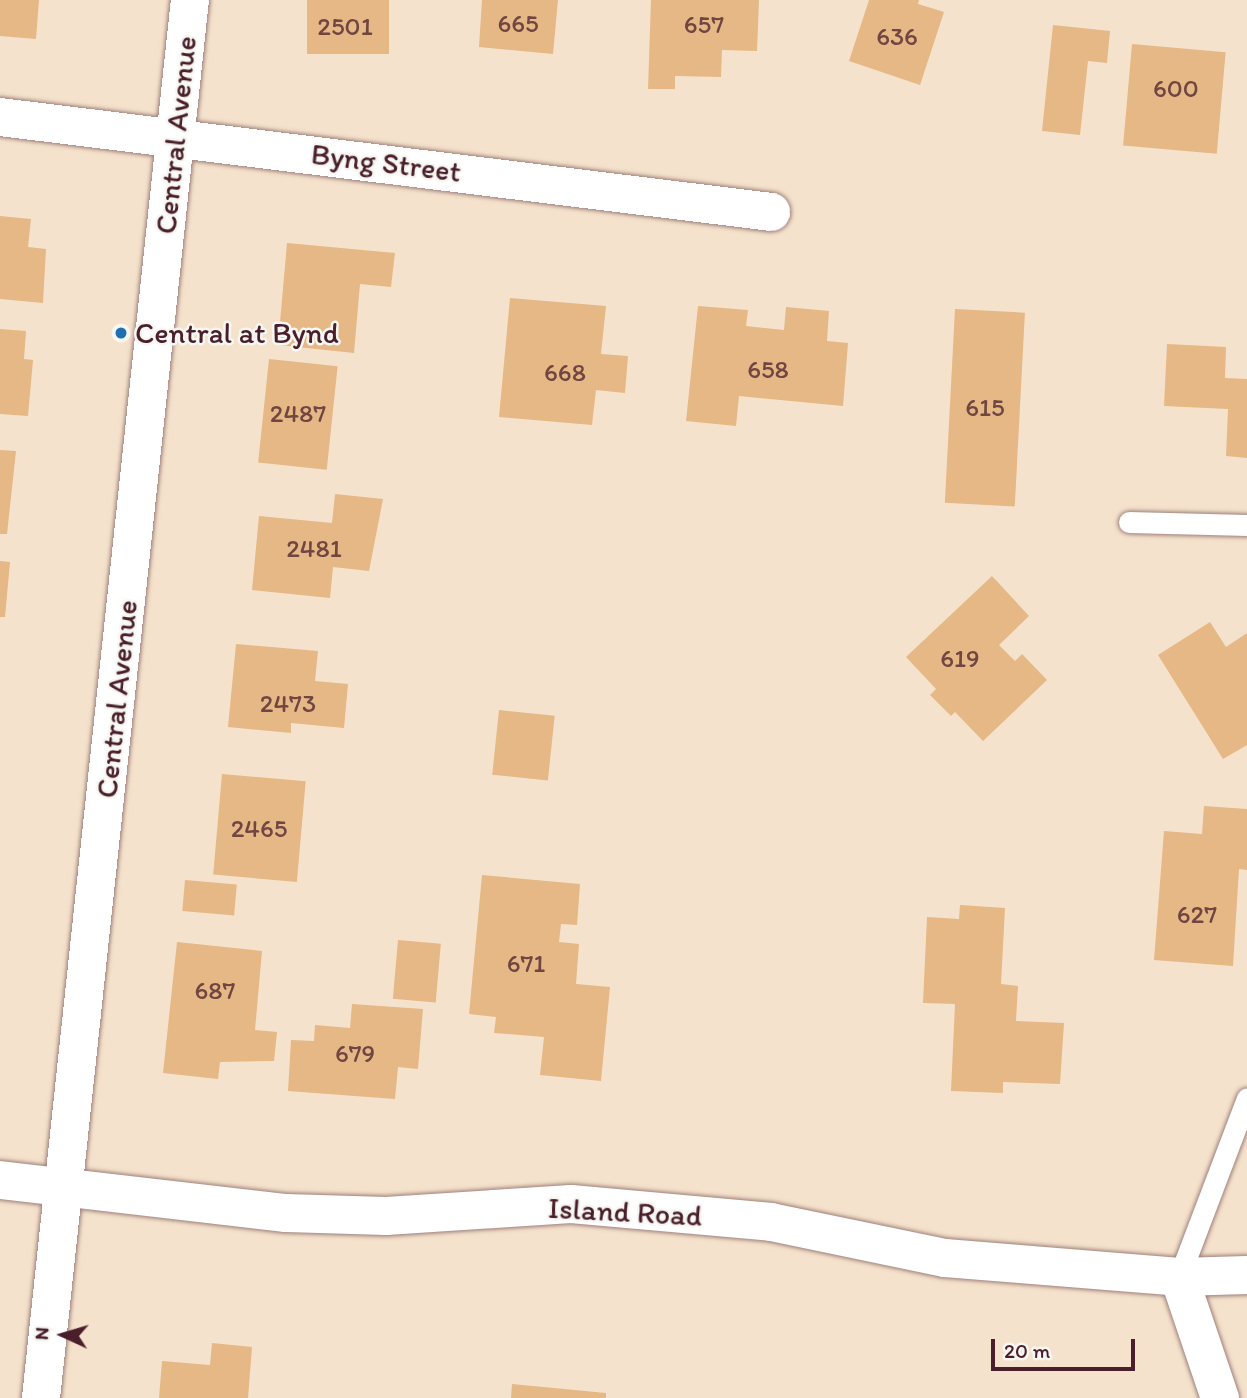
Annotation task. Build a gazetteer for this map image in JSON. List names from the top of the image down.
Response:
{
  "streets": {
    "street": ["Central Avenue", "Byng Street", "Island Road"]
  },
  "crossings": [
    ["Central Avenue", "Byng Street"],
    ["Central Avenue", "Island Road"]
  ],
  "places": ["Central at Bynd"],
  "house_numbers": [
    "665",
    "657",
    "2501",
    "636",
    "600",
    "658",
    "668",
    "615",
    "2487",
    "2481",
    "619",
    "2473",
    "2465",
    "627",
    "671",
    "687",
    "679"
  ],
  "scale_bar": "20 m",
  "north": "left"
}
